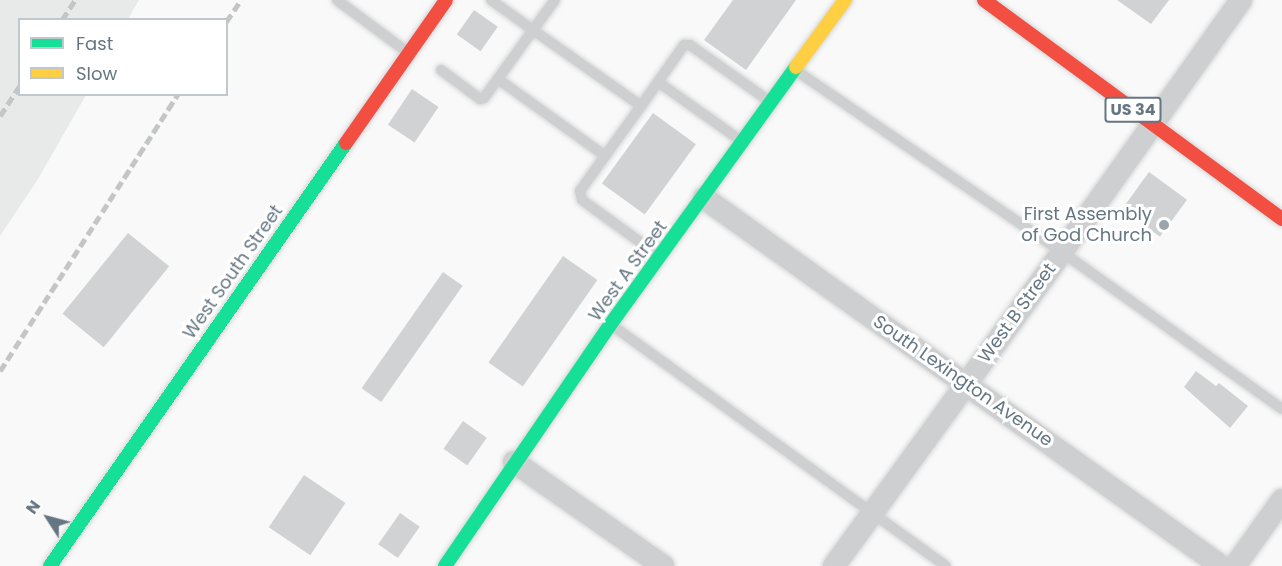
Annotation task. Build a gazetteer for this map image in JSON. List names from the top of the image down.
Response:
{
  "streets": {
    "main road": ["US 34", "West A Street", "West South Street"],
    "street": ["West B Street", "South Lexington Avenue"]
  },
  "crossings": [
    ["US 34", "West B Street"],
    ["West A Street", "South Lexington Avenue"],
    ["West B Street", "South Lexington Avenue"]
  ],
  "places": ["First Assembly of God Church"],
  "legend": ["Fast", "Slow"],
  "north": "top left"
}
